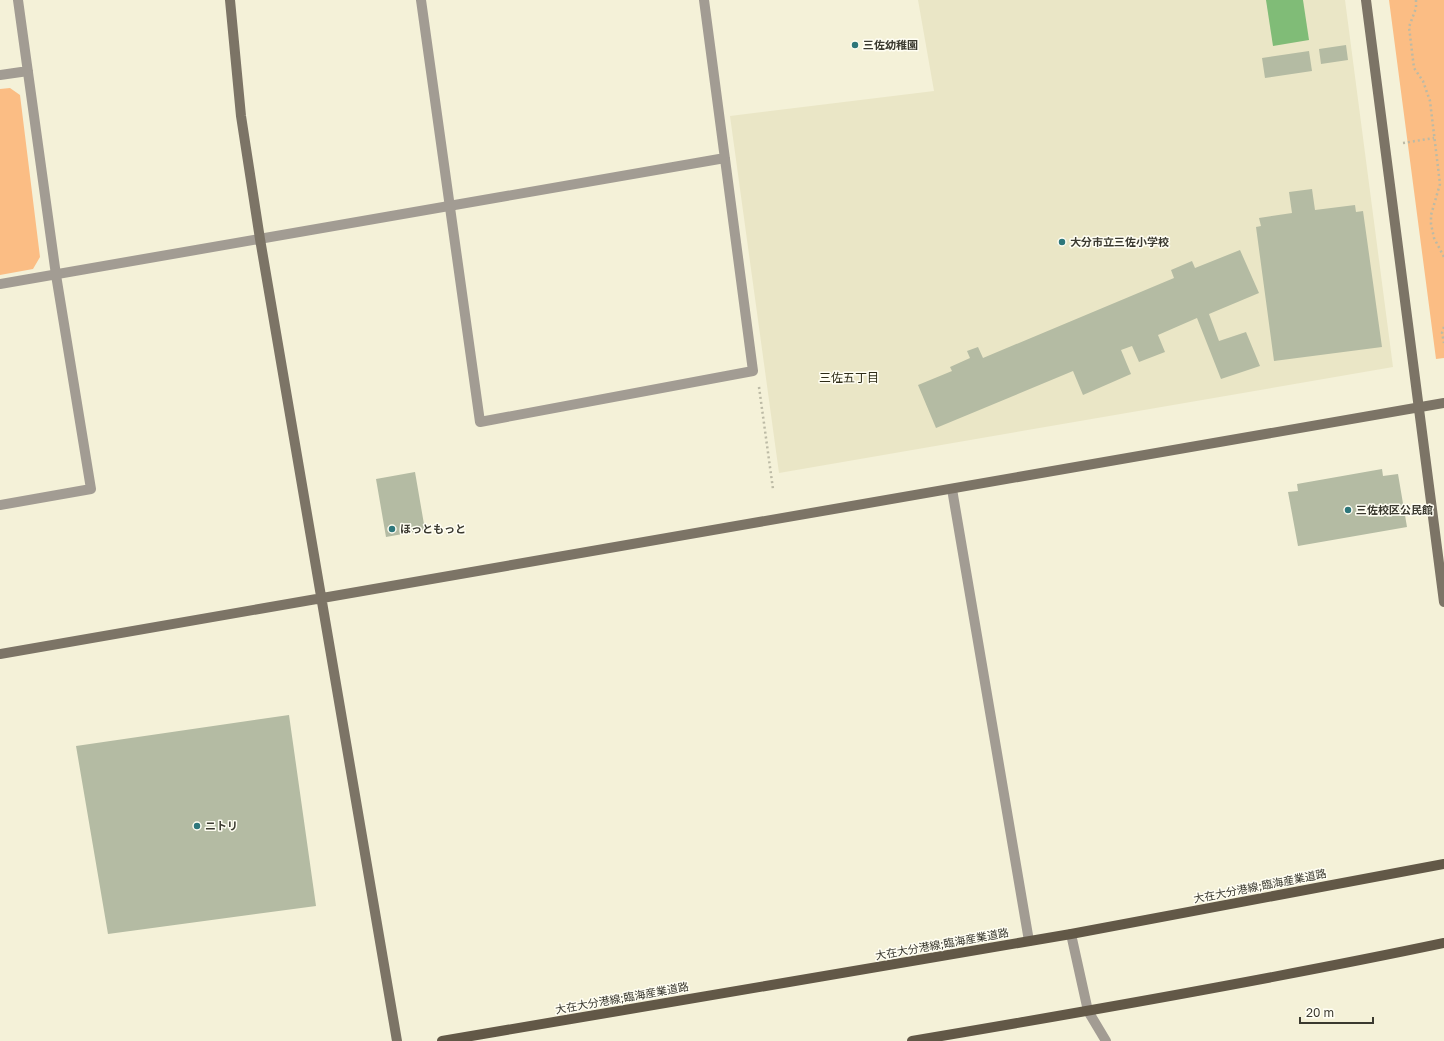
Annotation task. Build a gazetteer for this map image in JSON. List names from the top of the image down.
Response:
{
  "streets": {
    "main road": ["大在大分港線;臨海産業道路"]
  },
  "districts": ["三佐五丁目"],
  "places": [
    "三佐幼稚園",
    "大分市立三佐小学校",
    "三佐校区公民館",
    "ほっともっと",
    "ニトリ"
  ],
  "scale_bar": "20 m"
}
